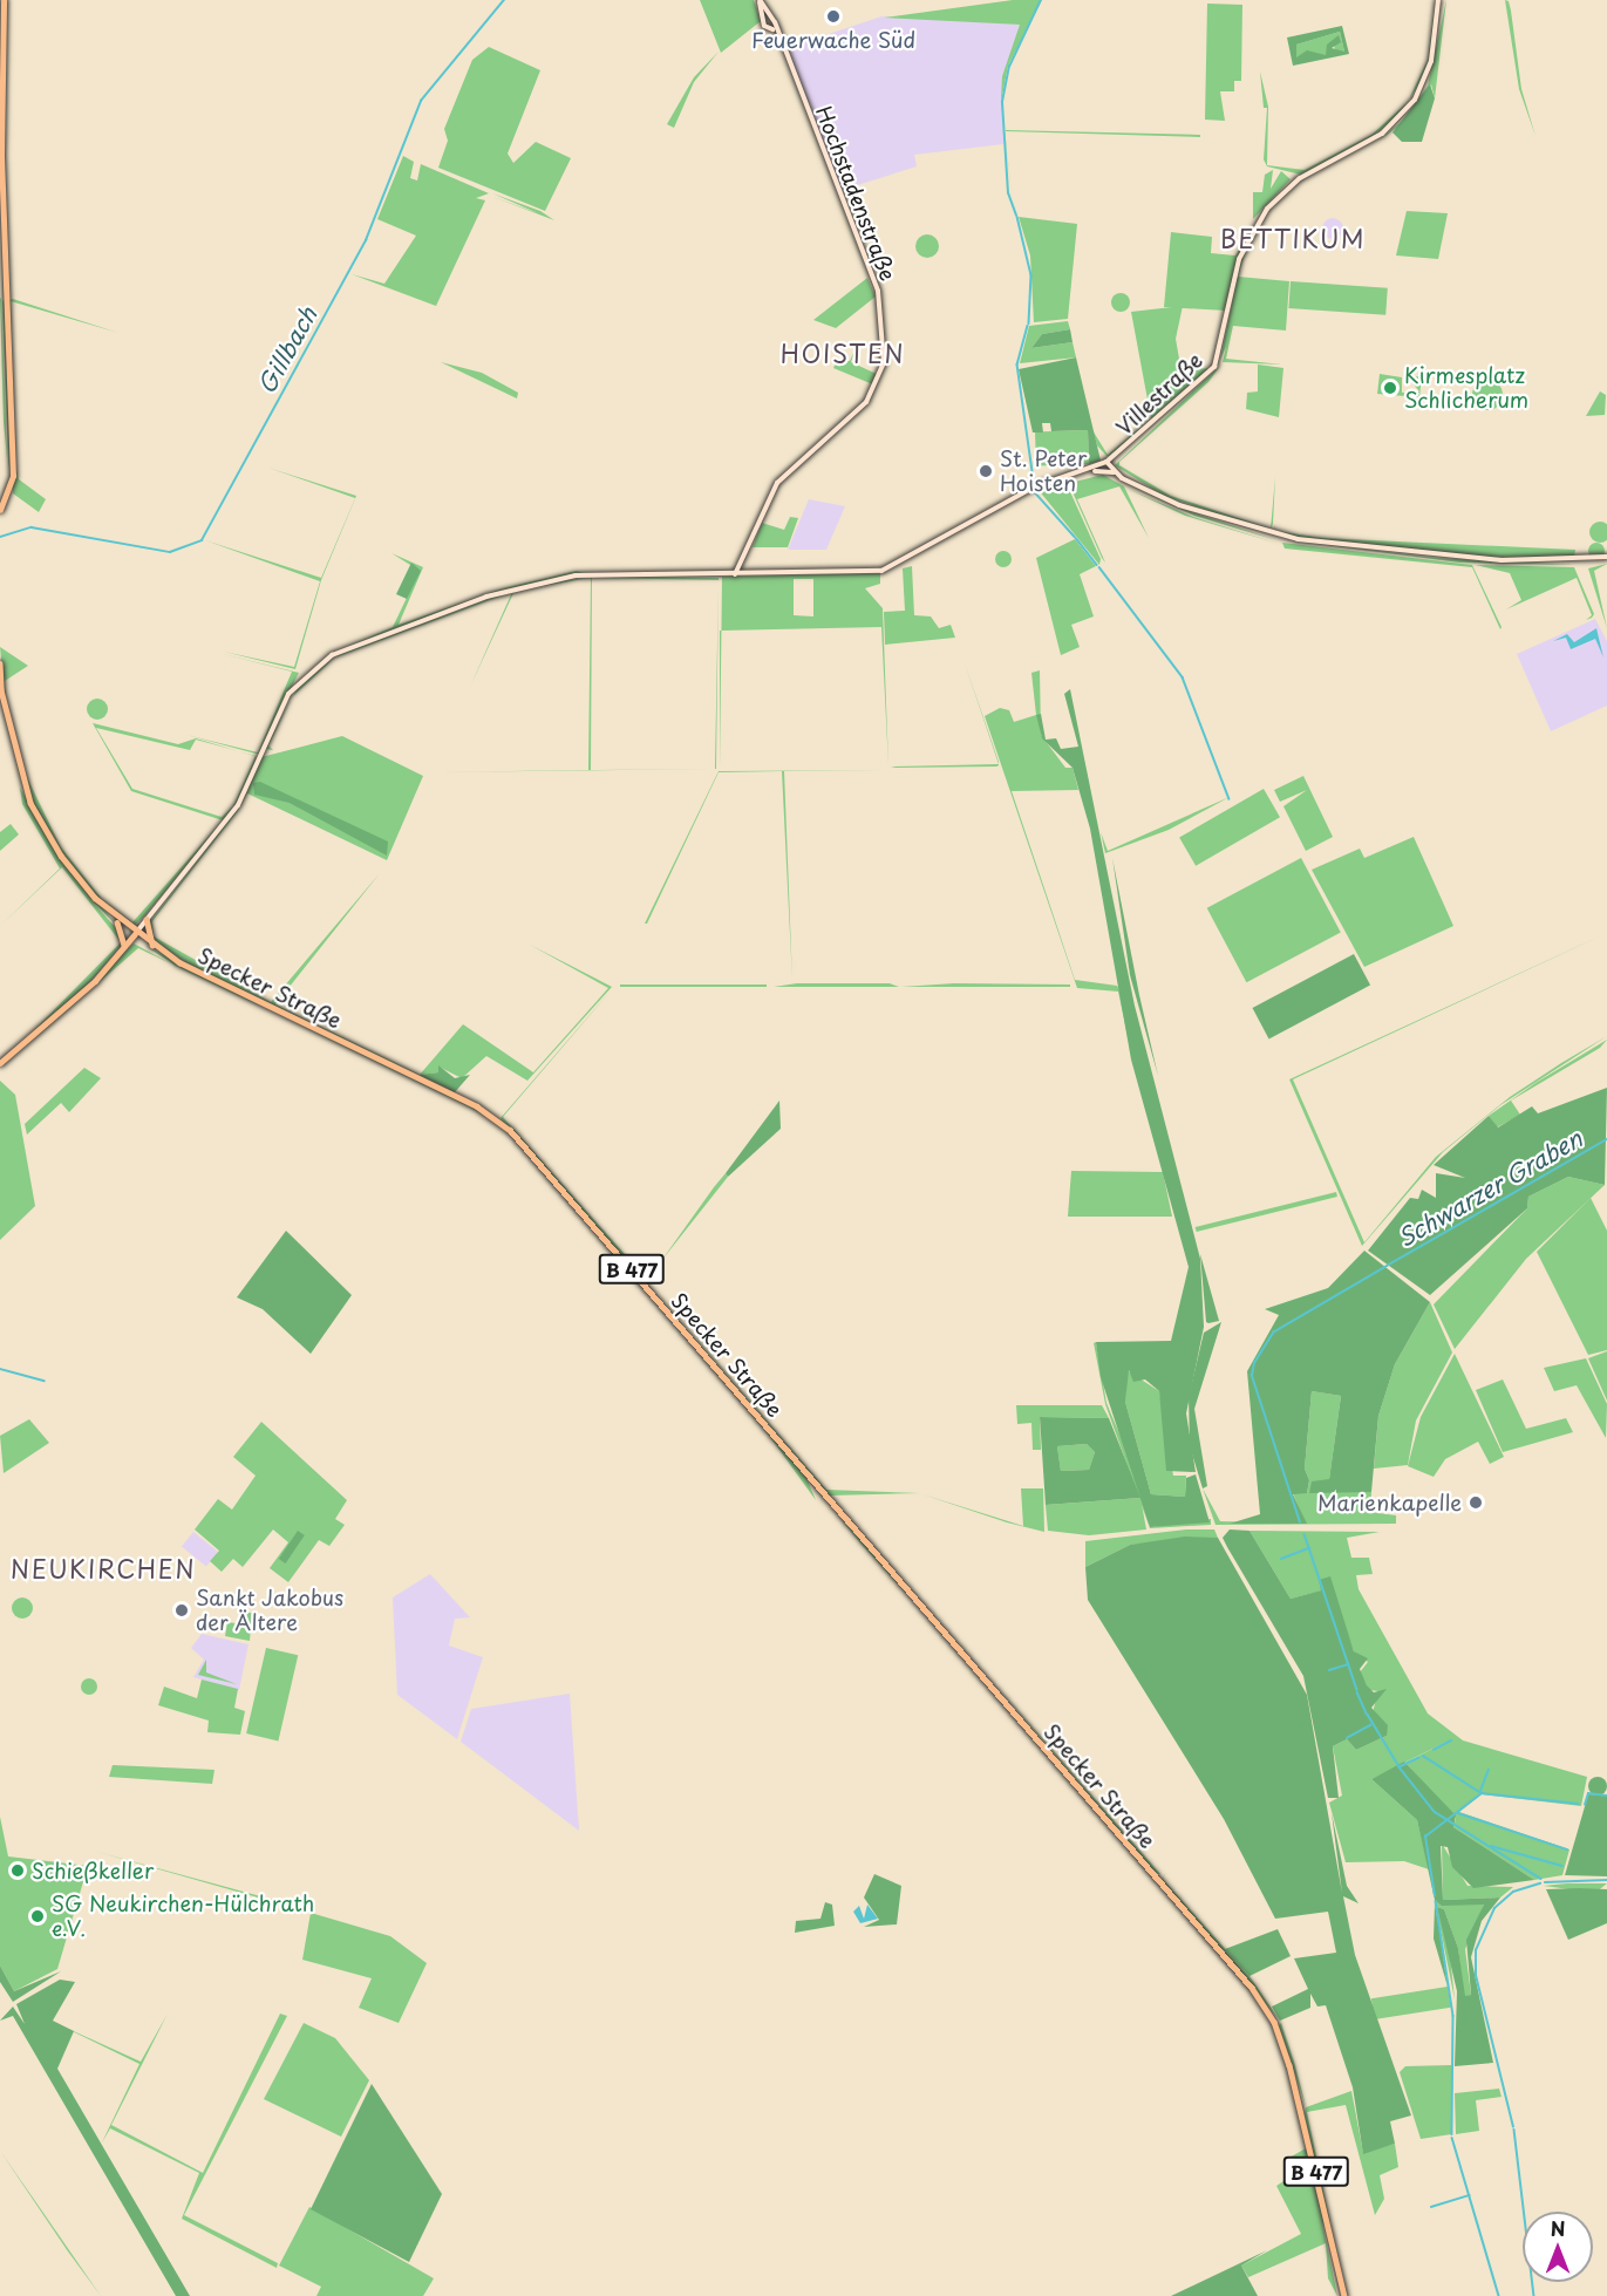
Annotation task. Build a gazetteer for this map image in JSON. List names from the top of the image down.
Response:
{
  "streets": {
    "main road": [
      "Hochstadenstraße",
      "Villestraße",
      "Specker Straße",
      "B 477"
    ]
  },
  "crossings": [
    ["Hochstadenstraße", "Villestraße"]
  ],
  "districts": ["BETTIKUM", "HOISTEN", "NEUKIRCHEN"],
  "water": ["Gillbach", "Schwarzer Graben"],
  "places": [
    "Feuerwache Süd",
    "Kirmesplatz Schlicherum",
    "St. Peter Hoisten",
    "Marienkapelle",
    "Sankt Jakobus der Ältere",
    "Schießkeller",
    "SG Neukirchen-Hülchrath e.V."
  ],
  "north": "top"
}
